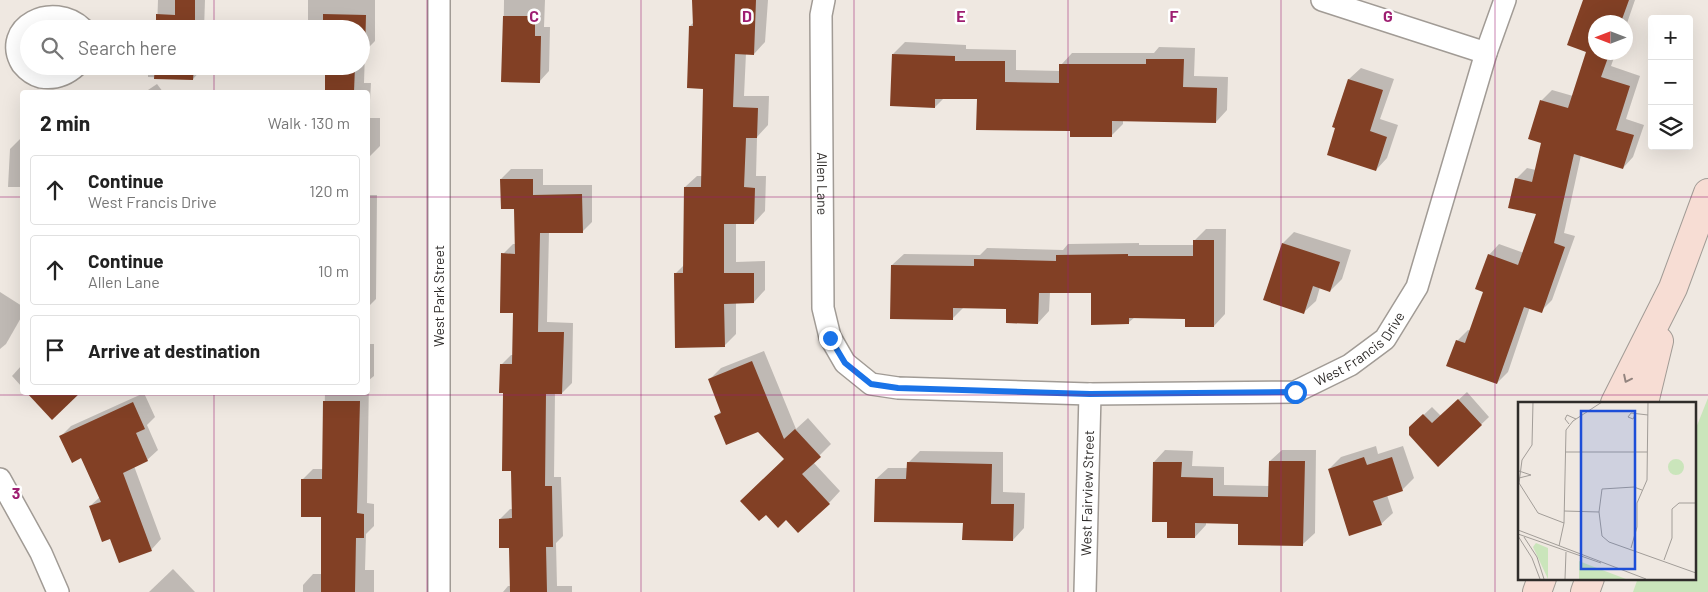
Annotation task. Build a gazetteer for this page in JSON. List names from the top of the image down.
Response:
{
  "streets": {
    "street": [
      "Allen Lane",
      "West Park Street",
      "West Francis Drive",
      "West Fairview Street"
    ]
  },
  "crossings": [
    ["Allen Lane", "West Francis Drive"],
    ["West Francis Drive", "West Fairview Street"]
  ],
  "north": "left",
  "page": {
    "map_buttons": ["+", "−"],
    "search": "Search here",
    "heading": ["2 min", "Walk · 130 m"],
    "list": [
      ["Continue", "West Francis Drive", "120 m"],
      ["Continue", "Allen Lane", "10 m"],
      "Arrive at destination"
    ]
  },
  "grid": {
    "columns": [
      "C",
      "D",
      "E",
      "F",
      "G"
    ],
    "rows": ["3"]
  }
}
